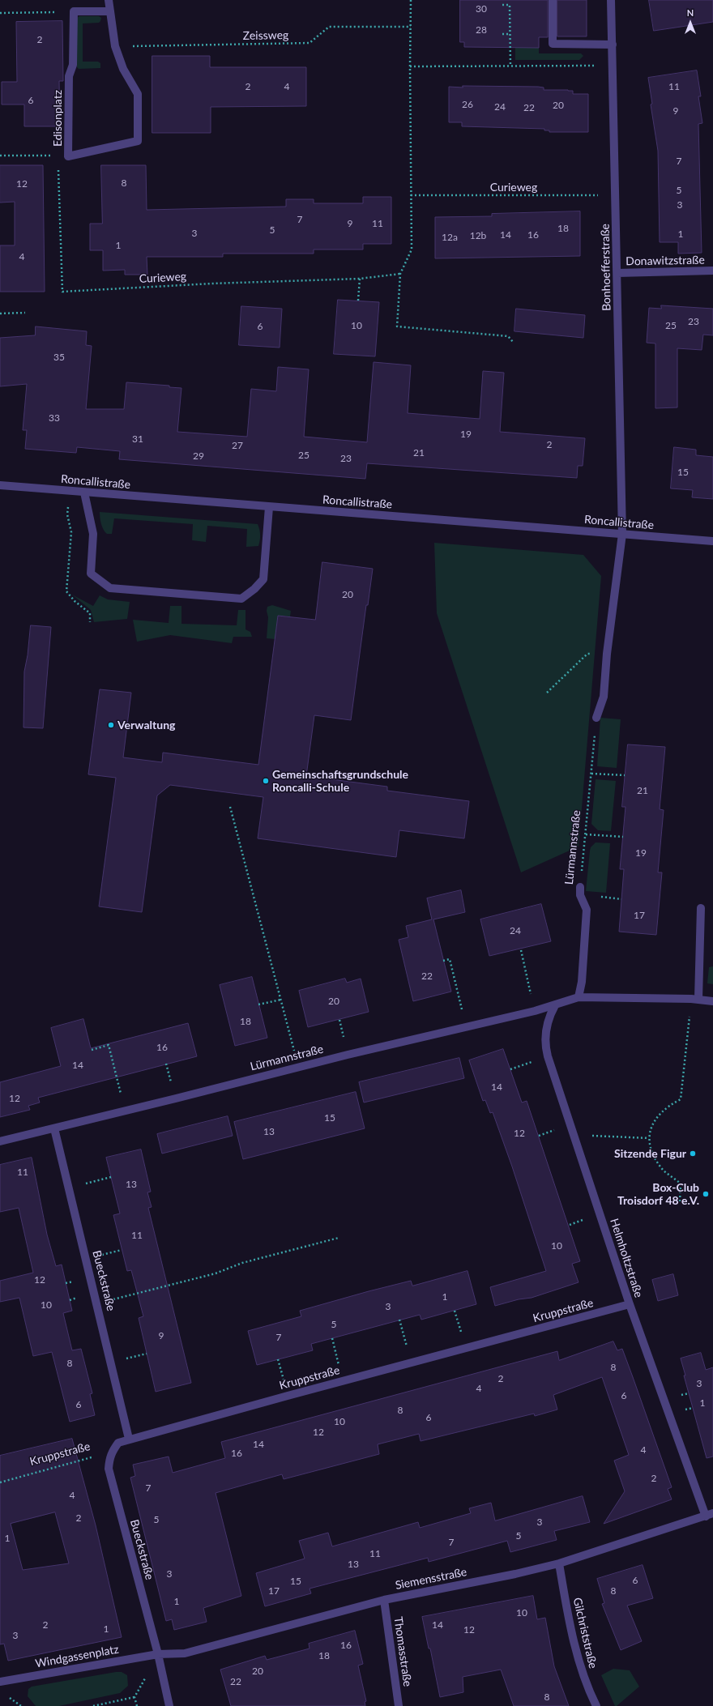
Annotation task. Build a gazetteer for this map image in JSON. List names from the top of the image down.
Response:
{
  "streets": {
    "street": [
      "Edisonplatz",
      "Donawitzstraße",
      "Bonhoefferstraße",
      "Roncallistraße",
      "Lürmannstraße",
      "Helmholtzstraße",
      "Bueckstraße",
      "Kruppstraße",
      "Siemensstraße",
      "Gilchriststraße",
      "Thomasstraße",
      "Windgassenplatz"
    ],
    "path": ["Zeissweg", "Curieweg"]
  },
  "crossings": [
    ["Zeissweg", "Edisonplatz"],
    ["Curieweg", "Bonhoefferstraße"],
    ["Donawitzstraße", "Bonhoefferstraße"],
    ["Bonhoefferstraße", "Roncallistraße"],
    ["Bonhoefferstraße", "Lürmannstraße"],
    ["Lürmannstraße", "Helmholtzstraße"],
    ["Lürmannstraße", "Bueckstraße"],
    ["Helmholtzstraße", "Kruppstraße"],
    ["Helmholtzstraße", "Siemensstraße"],
    ["Bueckstraße", "Kruppstraße"],
    ["Bueckstraße", "Siemensstraße"],
    ["Bueckstraße", "Windgassenplatz"],
    ["Siemensstraße", "Gilchriststraße"],
    ["Siemensstraße", "Thomasstraße"],
    ["Siemensstraße", "Windgassenplatz"]
  ],
  "places": [
    "Verwaltung",
    "Gemeinschaftsgrundschule Roncalli-Schule",
    "Sitzende Figur",
    "Box-Club Troisdorf 48 e.V."
  ],
  "house_numbers": [
    "30",
    "28",
    "2",
    "2",
    "4",
    "11",
    "6",
    "26",
    "20",
    "24",
    "22",
    "9",
    "7",
    "8",
    "12",
    "5",
    "3",
    "7",
    "9",
    "11",
    "18",
    "5",
    "3",
    "1",
    "14",
    "16",
    "12b",
    "12a",
    "1",
    "4",
    "23",
    "10",
    "25",
    "6",
    "35",
    "33",
    "19",
    "31",
    "2",
    "27",
    "21",
    "25",
    "29",
    "23",
    "15",
    "20",
    "21",
    "19",
    "17",
    "24",
    "22",
    "20",
    "18",
    "16",
    "14",
    "14",
    "12",
    "15",
    "13",
    "12",
    "11",
    "13",
    "11",
    "10",
    "12",
    "1",
    "10",
    "3",
    "5",
    "9",
    "7",
    "8",
    "8",
    "2",
    "3",
    "4",
    "6",
    "1",
    "6",
    "8",
    "6",
    "10",
    "12",
    "14",
    "4",
    "16",
    "2",
    "7",
    "4",
    "2",
    "5",
    "3",
    "5",
    "1",
    "7",
    "11",
    "13",
    "3",
    "6",
    "15",
    "17",
    "8",
    "1",
    "10",
    "2",
    "14",
    "1",
    "12",
    "3",
    "16",
    "18",
    "20",
    "22",
    "8"
  ],
  "north": "top"
}
